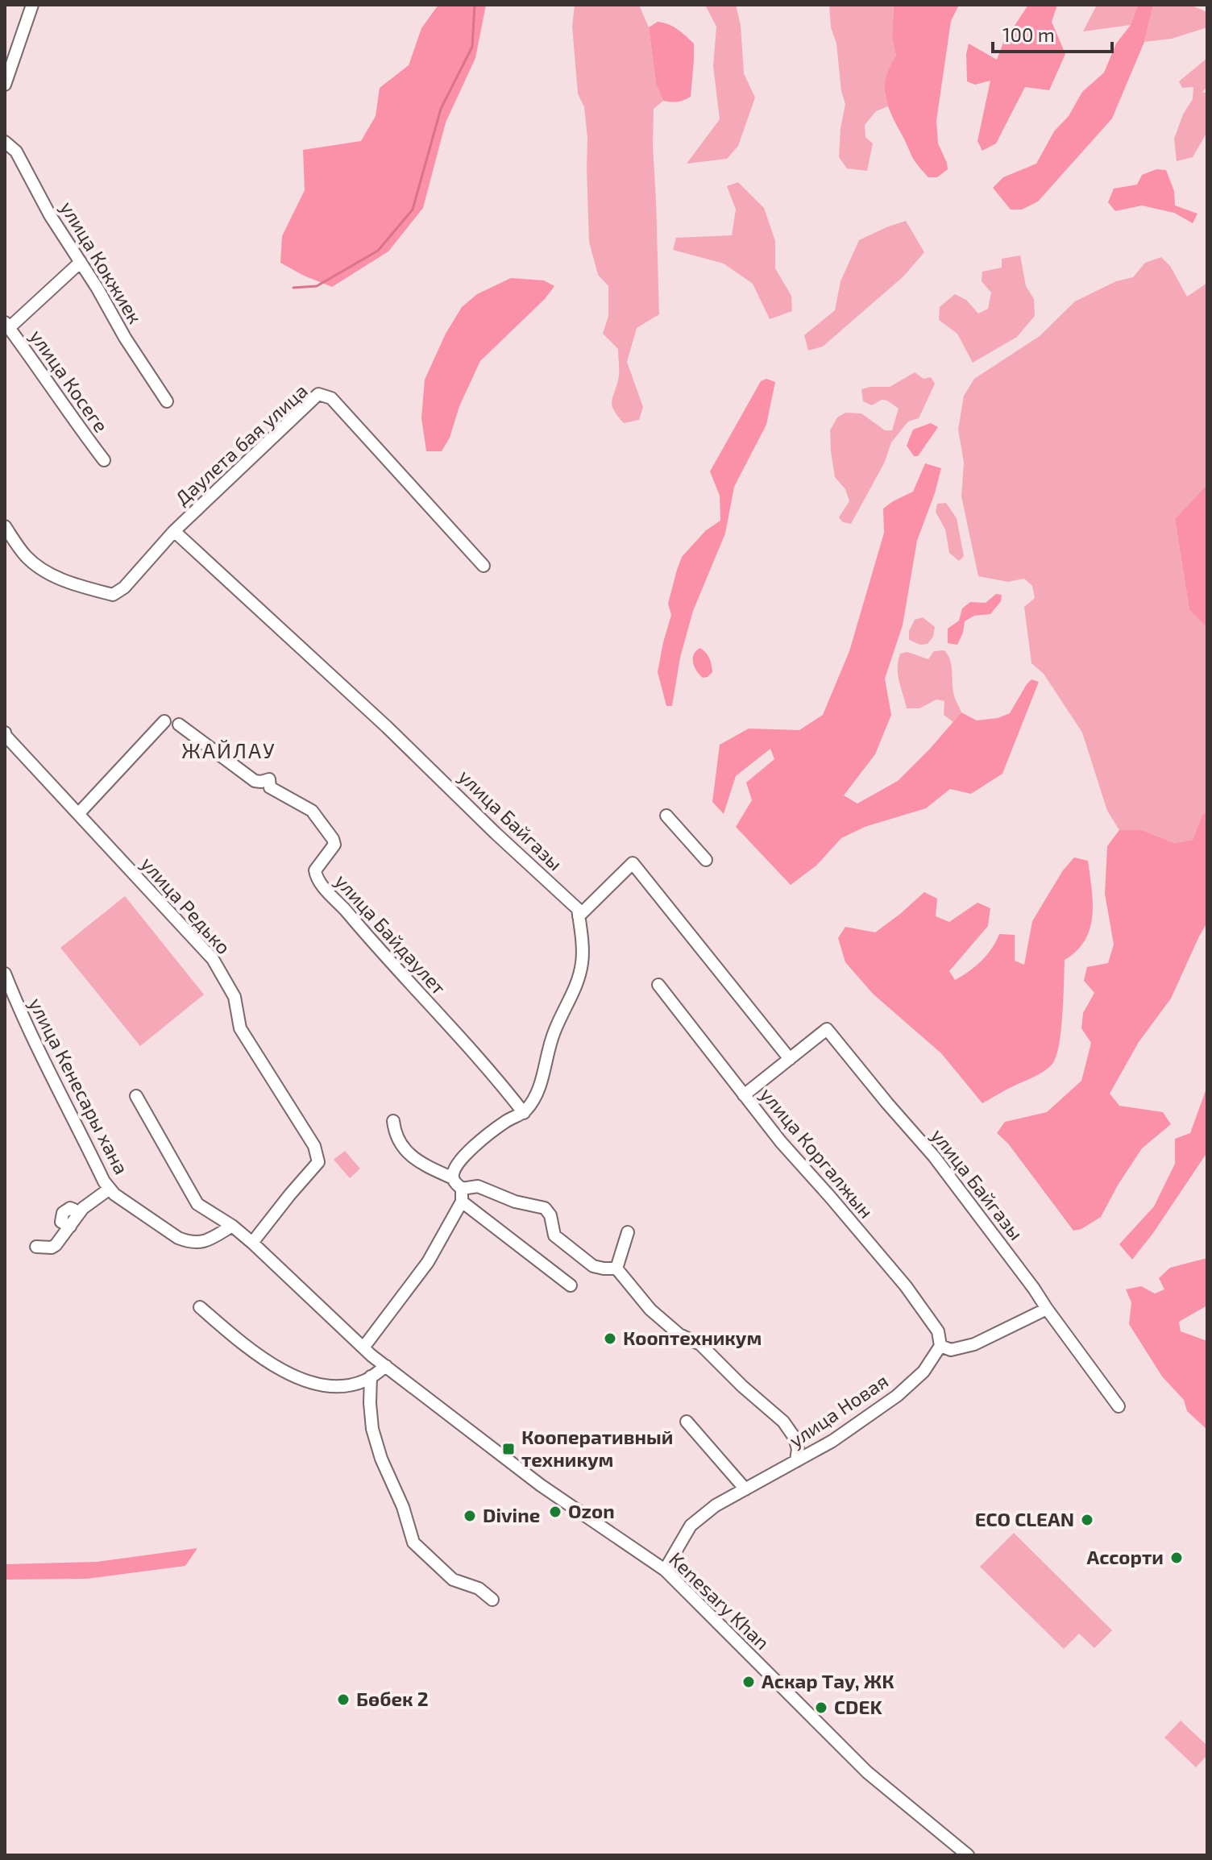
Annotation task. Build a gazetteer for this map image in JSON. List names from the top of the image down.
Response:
{
  "streets": {
    "street": [
      "улица Кокжиек",
      "улица Косеге",
      "Даулета бая улица",
      "улица Байгазы",
      "улица Редько",
      "улица Байдаулет",
      "улица Кенесары хана",
      "улица Коргалжын",
      "улица Новая",
      "Kenesary Khan"
    ]
  },
  "crossings": [
    ["Даулета бая улица", "улица Байгазы"],
    ["улица Байгазы", "улица Коргалжын"],
    ["улица Редько", "Kenesary Khan"],
    ["улица Кенесары хана", "Kenesary Khan"],
    ["улица Коргалжын", "улица Новая"],
    ["улица Новая", "Kenesary Khan"]
  ],
  "districts": ["ЖАЙЛАУ"],
  "places": {
    "other": [
      "Кооптехникум",
      "Ozon",
      "Divine",
      "ECO CLEAN",
      "Ассорти",
      "Аскар Тау, ЖК",
      "Бөбек 2",
      "CDEK"
    ],
    "transit": ["Кооперативный техникум"]
  },
  "scale_bar": "100 m"
}
